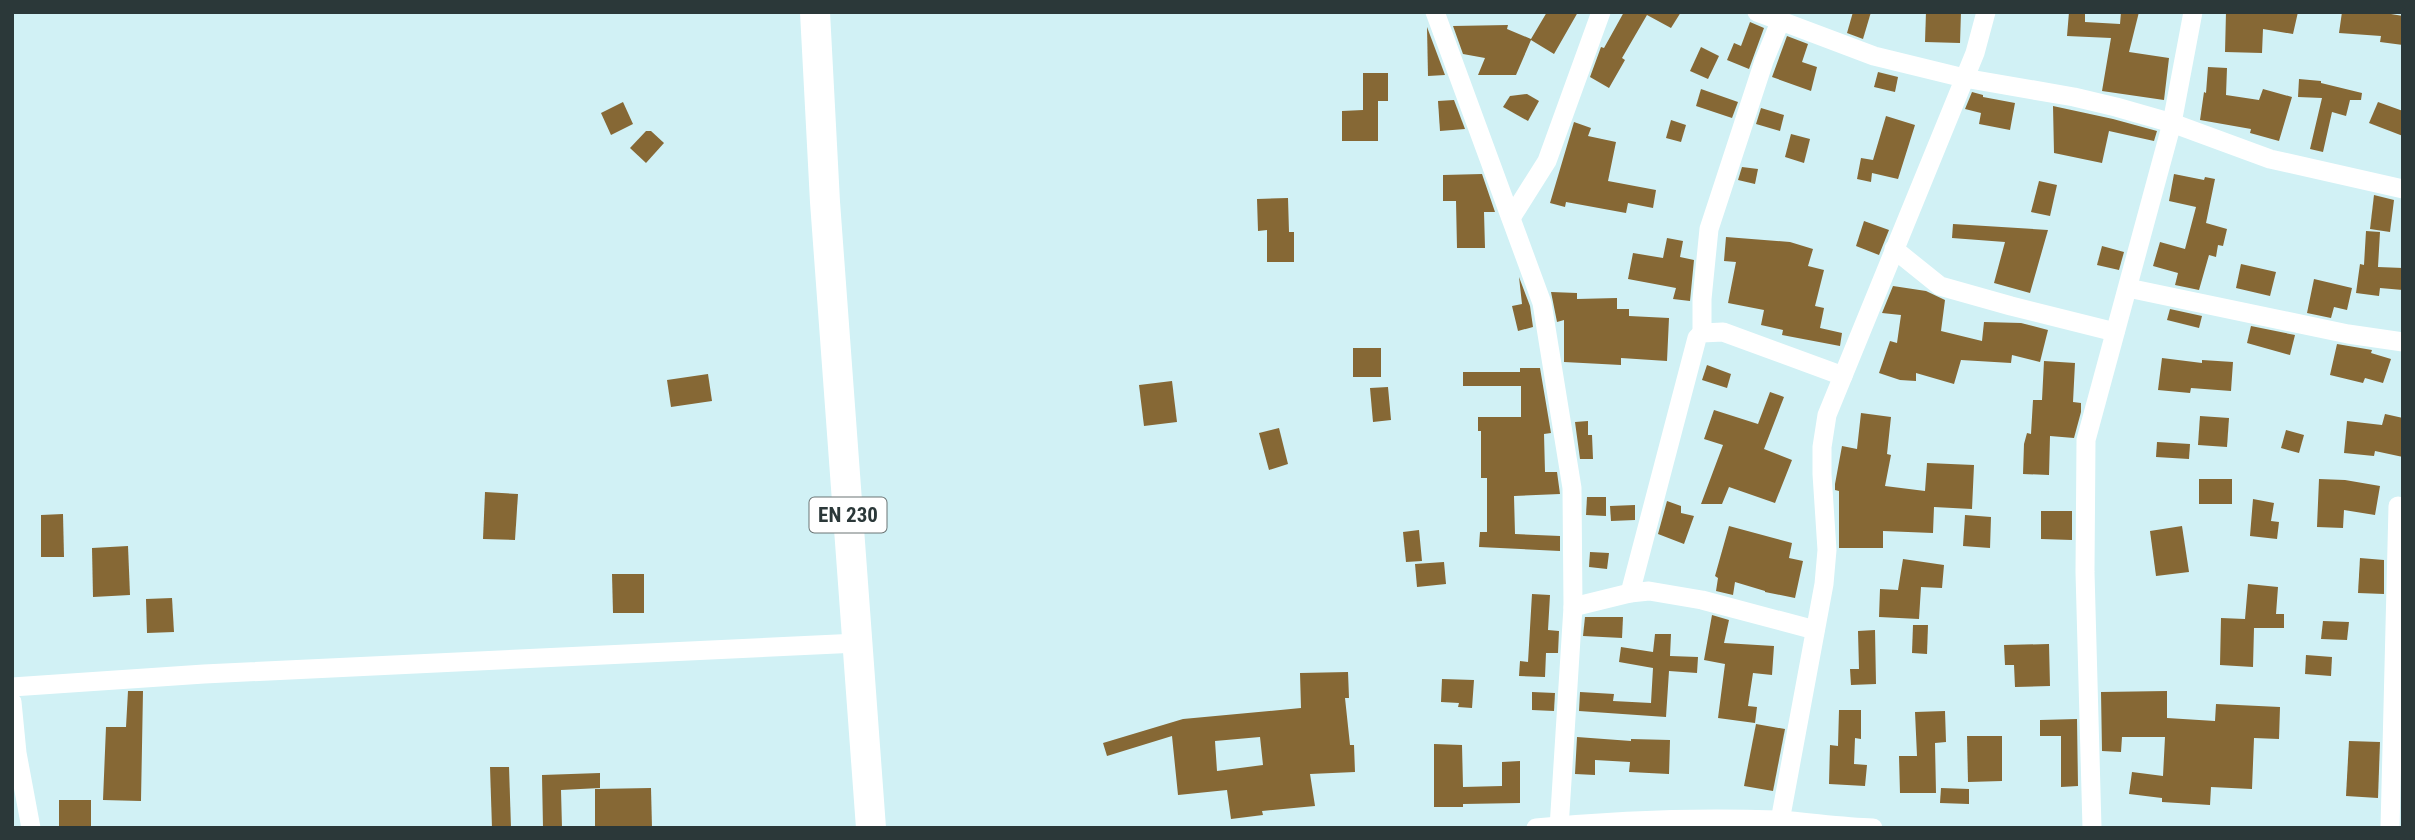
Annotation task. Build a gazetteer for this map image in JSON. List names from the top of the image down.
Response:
{
  "streets": {
    "main road": ["EN 230"]
  }
}
